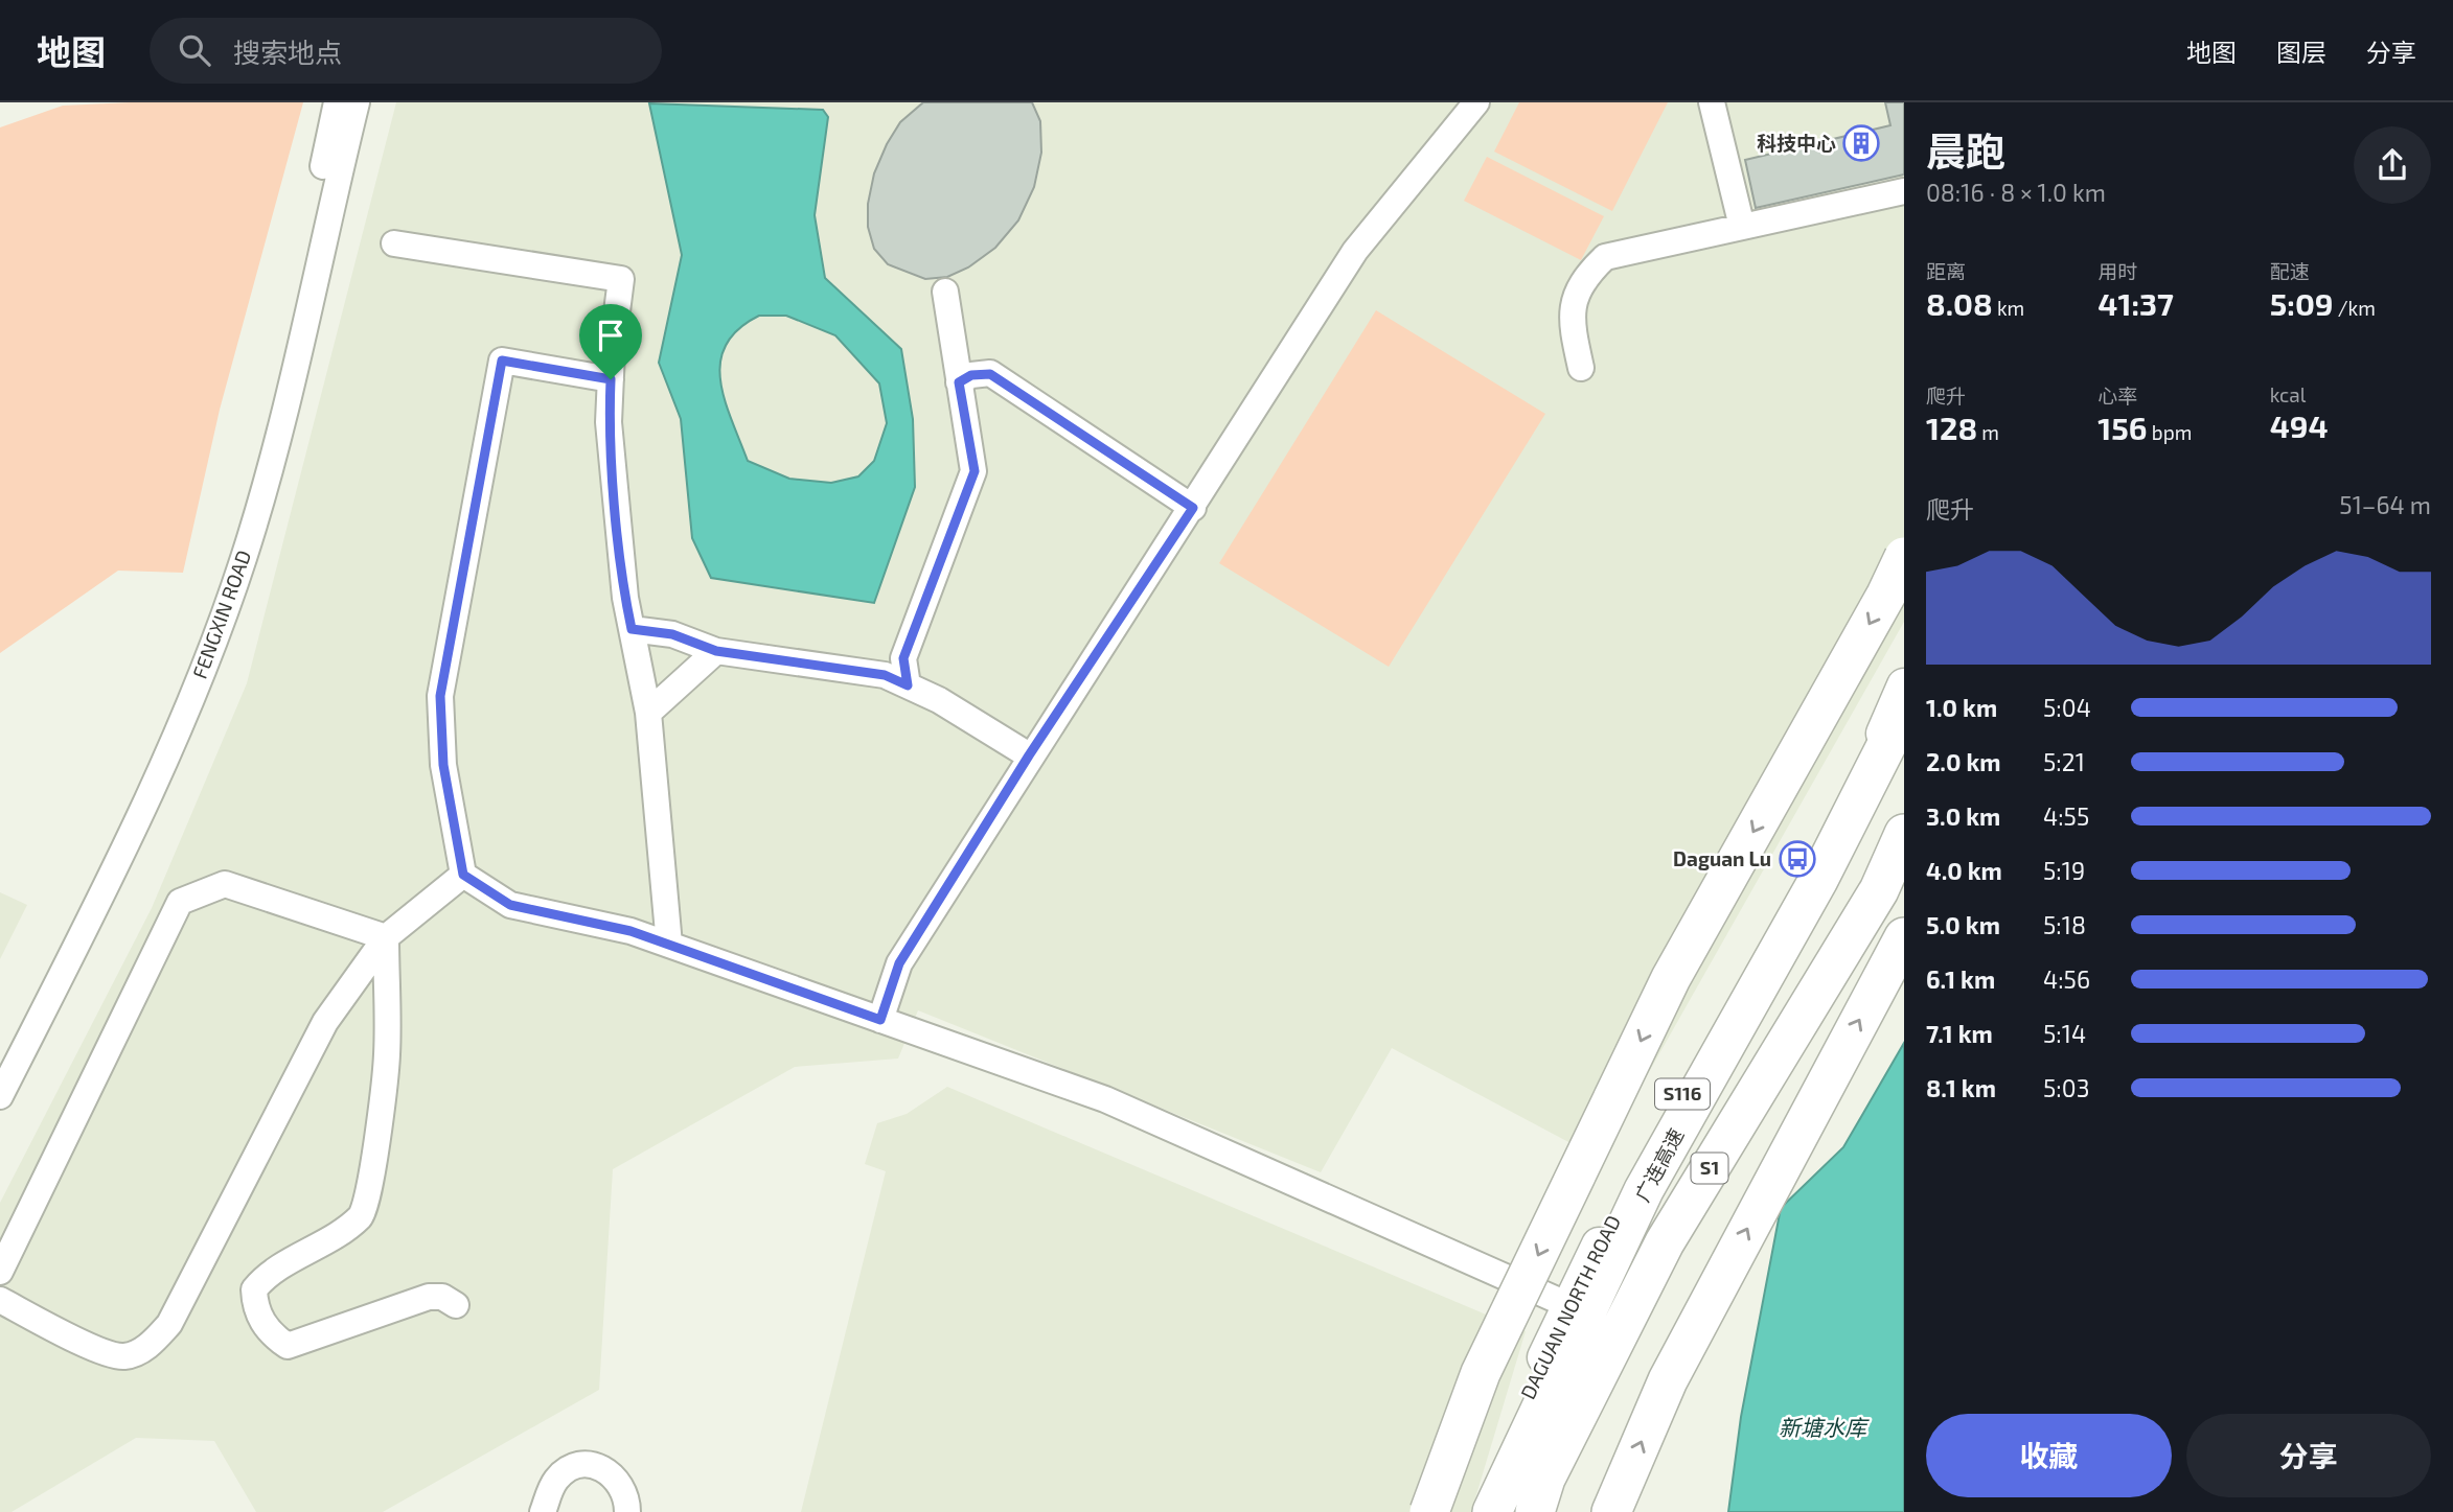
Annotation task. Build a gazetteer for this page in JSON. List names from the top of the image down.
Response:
{
  "streets": {
    "highway": ["广连高速", "S1"],
    "main road": ["S116", "DAGUAN NORTH ROAD"],
    "street": ["FENGXIN ROAD"]
  },
  "water": ["新塘水库"],
  "places": {
    "building": ["科技中心"],
    "bus stop": ["Daguan Lu"]
  },
  "page": {
    "header": "地图",
    "search": "搜索地点",
    "nav": ["地图", "图层", "分享"],
    "heading": ["晨跑", "08:16 · 8 × 1.0 km"],
    "stats": [
      ["距离", "8.08 km"],
      ["用时", "41:37"],
      ["配速", "5:09 /km"],
      ["爬升", "128 m"],
      ["心率", "156 bpm"],
      ["kcal", "494"]
    ],
    "chart": ["爬升", "51–64 m"],
    "list": [
      {
        "name": "1.0 km",
        "note": "5:04"
      },
      {
        "name": "2.0 km",
        "note": "5:21"
      },
      {
        "name": "3.0 km",
        "note": "4:55"
      },
      {
        "name": "4.0 km",
        "note": "5:19"
      },
      {
        "name": "5.0 km",
        "note": "5:18"
      },
      {
        "name": "6.1 km",
        "note": "4:56"
      },
      {
        "name": "7.1 km",
        "note": "5:14"
      },
      {
        "name": "8.1 km",
        "note": "5:03"
      }
    ],
    "buttons": ["收藏", "分享"]
  }
}
